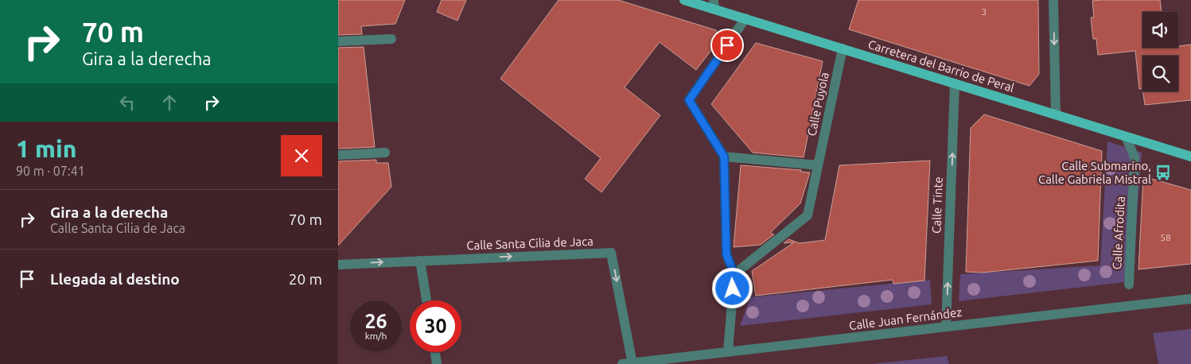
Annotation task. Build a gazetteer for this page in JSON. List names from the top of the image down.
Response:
{
  "streets": {
    "main road": ["Carretera del Barrio de Peral"],
    "street": [
      "Calle Puyola",
      "Calle Tinte",
      "Calle Afrodita",
      "Calle Santa Cilia de Jaca",
      "Calle Juan Fernández"
    ]
  },
  "crossings": [
    ["Carretera del Barrio de Peral", "Calle Puyola"],
    ["Carretera del Barrio de Peral", "Calle Tinte"],
    ["Carretera del Barrio de Peral", "Calle Afrodita"],
    ["Calle Tinte", "Calle Juan Fernández"],
    ["Calle Santa Cilia de Jaca", "Calle Juan Fernández"]
  ],
  "one_way": ["Calle Tinte"],
  "places": {
    "bus stop": ["Calle Submarino, Calle Gabriela Mistral"]
  },
  "house_numbers": ["3", "58"],
  "page": {
    "turn": ["70 m", "Gira a la derecha"],
    "heading": ["1 min", "90 m · 07:41"],
    "list": [
      {
        "name": "Gira a la derecha",
        "note": "Calle Santa Cilia de Jaca",
        "value": "70 m"
      },
      {
        "name": "Llegada al destino",
        "value": "20 m"
      }
    ],
    "speed": "26 km/h",
    "limit": "30"
  }
}
